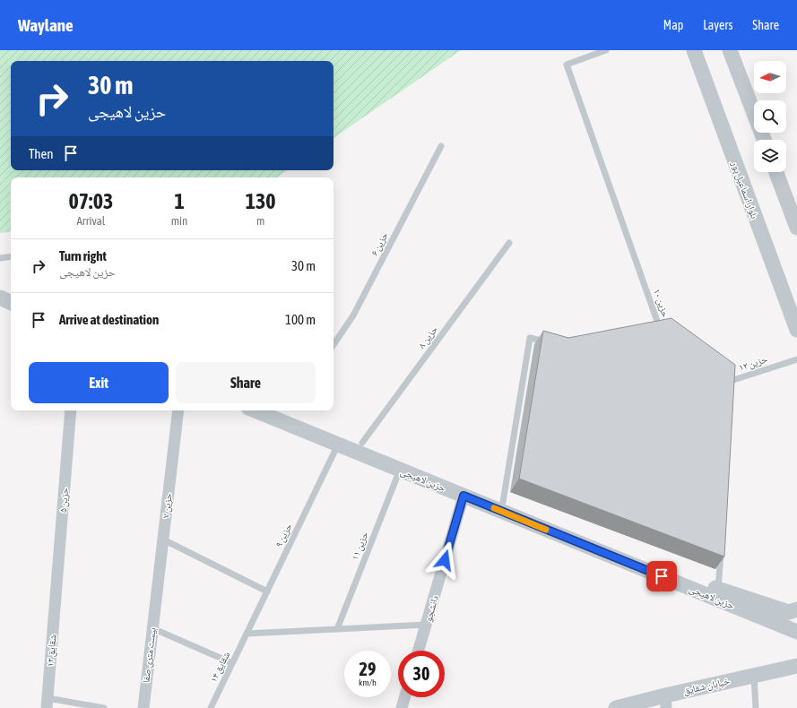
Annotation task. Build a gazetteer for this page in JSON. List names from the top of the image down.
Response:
{
  "streets": {
    "street": [
      "بلوار اسماعیل پور",
      "حزین لاهیجی",
      "حزین ۵",
      "حزین ۷",
      "دانشجو",
      "شقایق ۱۲",
      "بیست متری صفا",
      "خیابان شقایق"
    ],
    "lane": [
      "حزین ۶",
      "حزین ۱۰",
      "حزین ۸",
      "حزین ۱۲",
      "حزین ۹",
      "حزین ۱۱",
      "شقایق ۱۴"
    ]
  },
  "crossings": [
    ["حزین ۸", "حزین لاهیجی"],
    ["حزین لاهیجی", "حزین ۹"],
    ["حزین لاهیجی", "حزین ۱۱"],
    ["حزین لاهیجی", "دانشجو"],
    ["حزین ۵", "شقایق ۱۲"],
    ["حزین ۷", "بیست متری صفا"],
    ["حزین ۹", "شقایق ۱۴"]
  ],
  "north": "left",
  "page": {
    "header": "Waylane",
    "nav": ["Map", "Layers", "Share"],
    "turn": ["30 m", "حزین لاهیجی"],
    "then": "Then",
    "eta": [
      "07:03",
      "Arrival",
      "1",
      "min",
      "130",
      "m"
    ],
    "list": [
      {
        "name": "Turn right",
        "note": "حزین لاهیجی",
        "value": "30 m"
      },
      {
        "name": "Arrive at destination",
        "value": "100 m"
      }
    ],
    "buttons": ["Exit", "Share"],
    "speed": "29 km/h",
    "limit": "30"
  }
}
